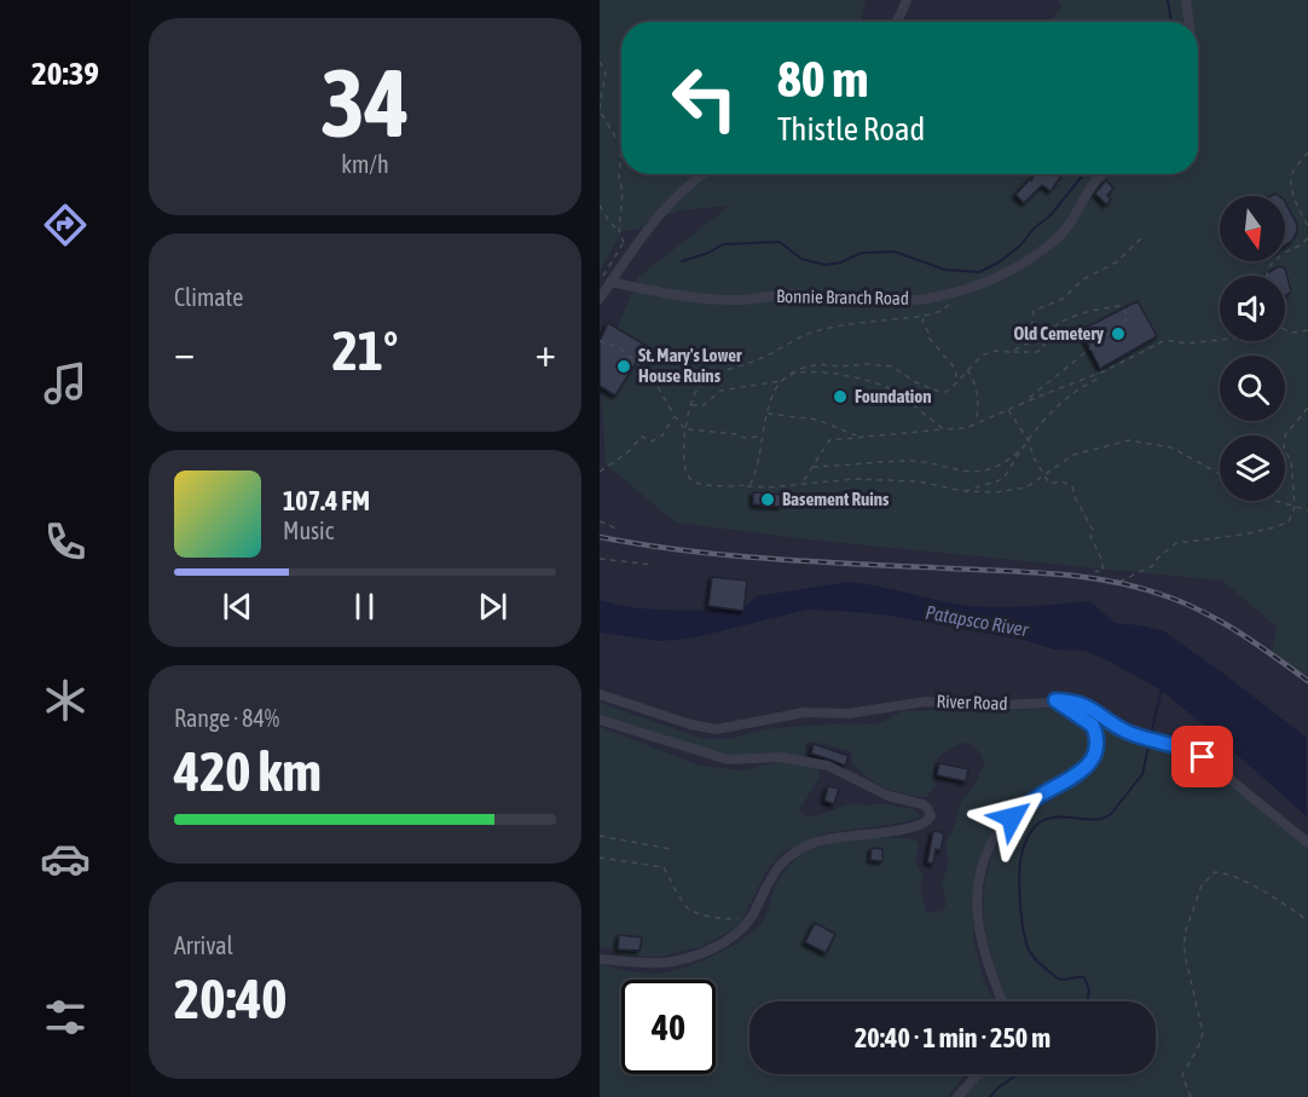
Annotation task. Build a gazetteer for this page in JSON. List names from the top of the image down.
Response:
{
  "streets": {
    "street": ["Bonnie Branch Road", "River Road"]
  },
  "water": ["Patapsco River"],
  "places": [
    "Old Cemetery",
    "St. Mary's Lower House Ruins",
    "Foundation",
    "Basement Ruins"
  ],
  "north": "bottom",
  "page": {
    "tabs": "20:39",
    "tile": [
      ["34", "km/h"],
      "Climate",
      ["Range · 84%", "420 km"],
      ["Arrival", "20:40"]
    ],
    "turn": ["80 m", "Thistle Road"],
    "heat": ["−", "21°", "+"],
    "song": ["107.4 FM", "Music"],
    "limit": "40",
    "trip": "20:40 · 1 min · 250 m"
  }
}
